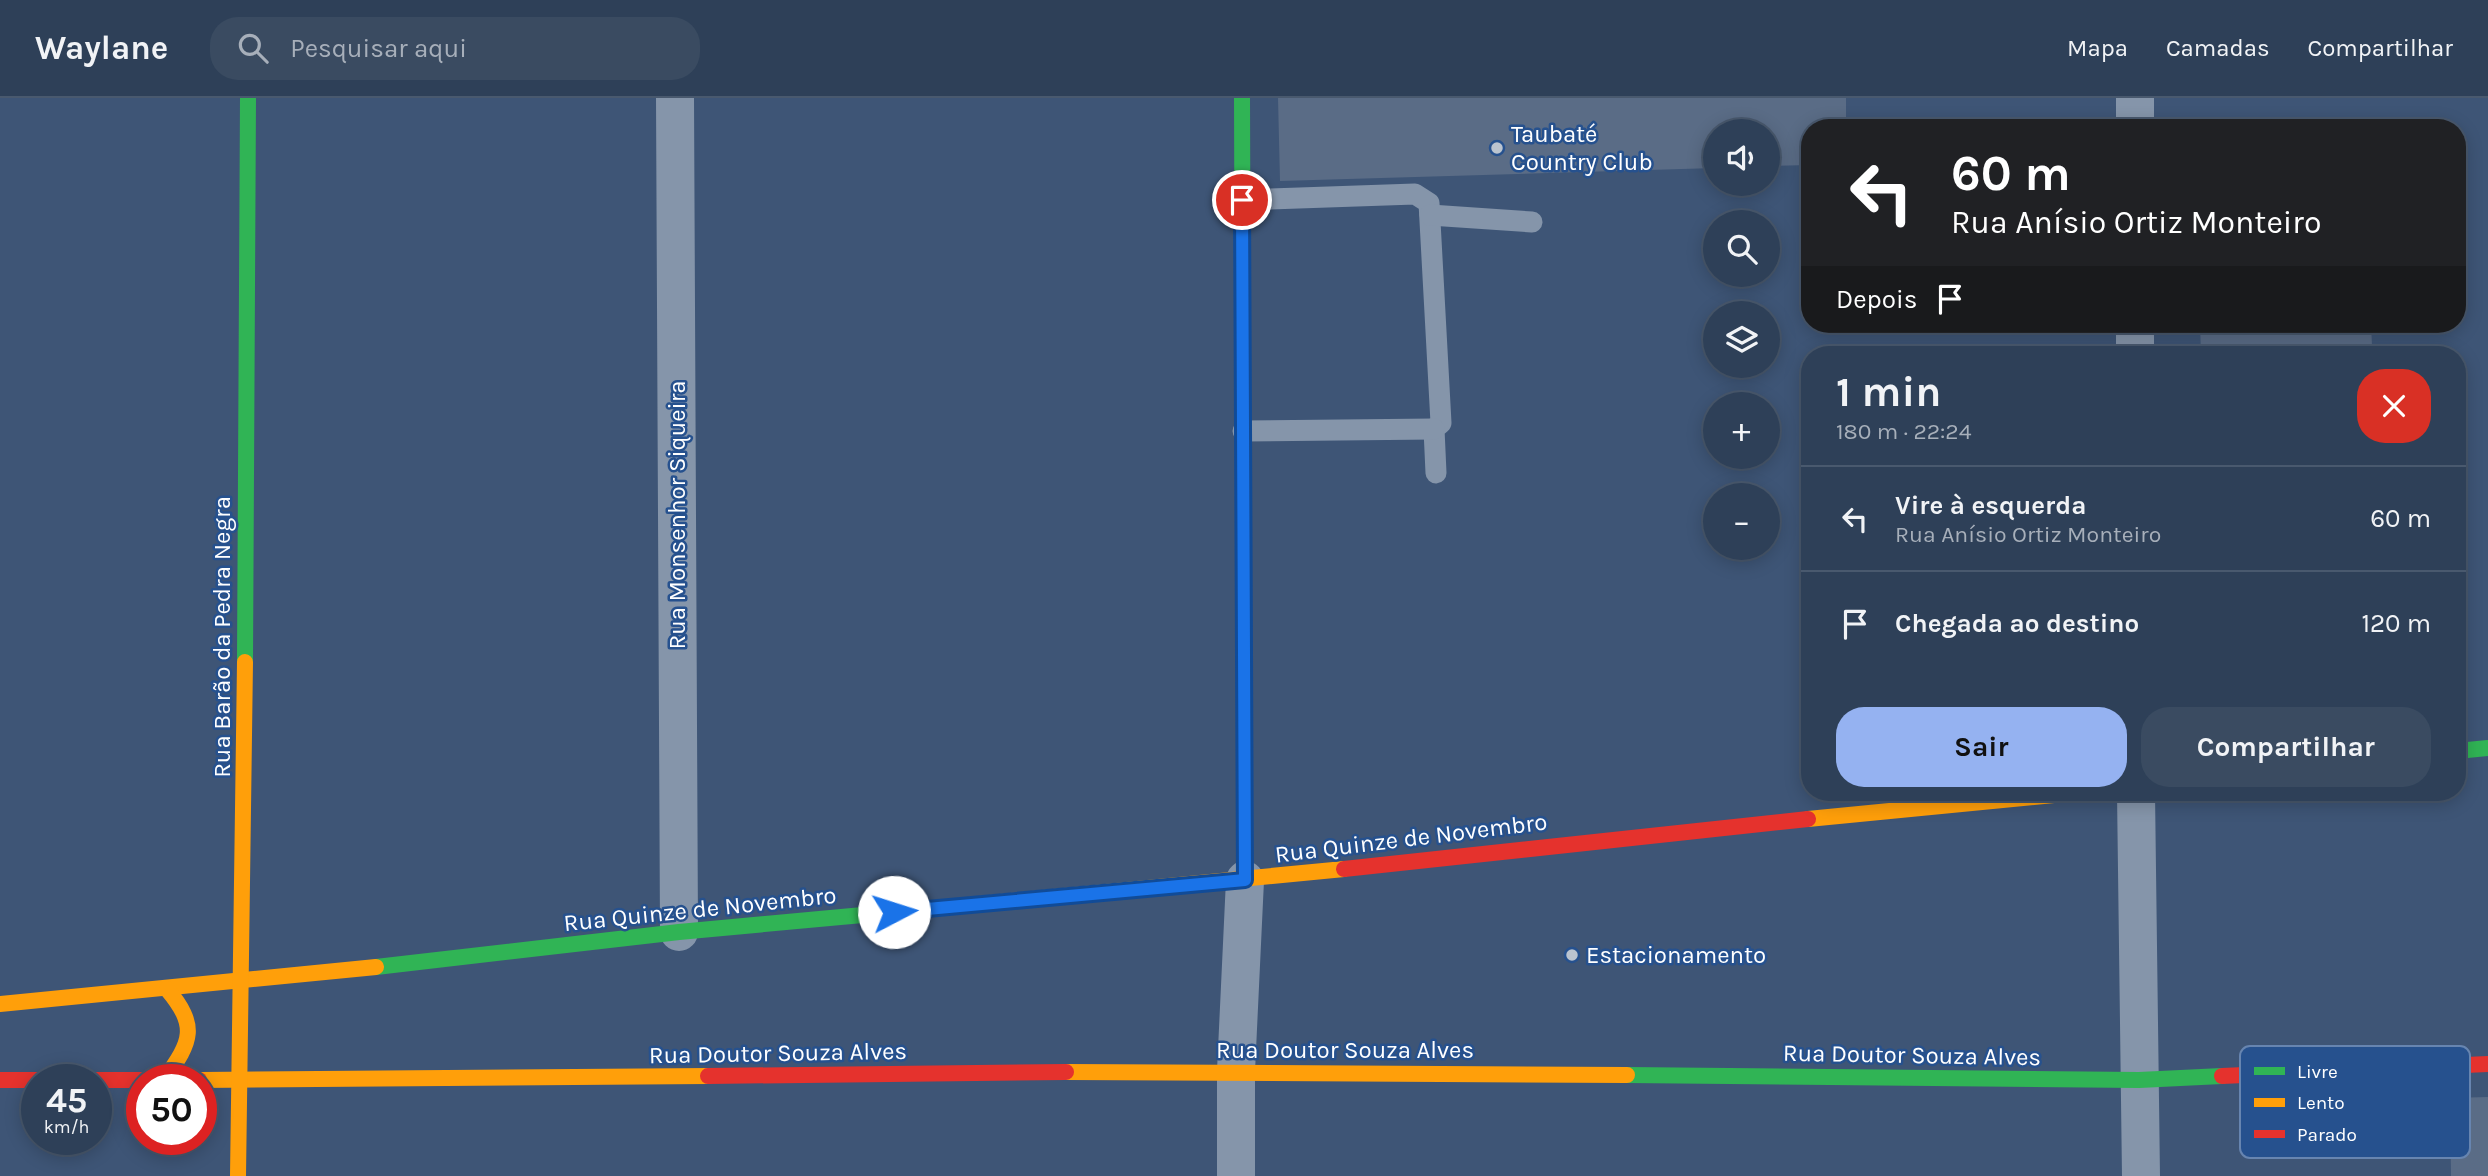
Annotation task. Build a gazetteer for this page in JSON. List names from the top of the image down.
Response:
{
  "streets": {
    "main road": ["Rua Barão da Pedra Negra", "Rua Quinze de Novembro", "Rua Doutor Souza Alves"],
    "street": ["Rua Monsenhor Siqueira"]
  },
  "crossings": [
    ["Rua Monsenhor Siqueira", "Rua Quinze de Novembro"],
    ["Rua Barão da Pedra Negra", "Rua Quinze de Novembro"],
    ["Rua Barão da Pedra Negra", "Rua Doutor Souza Alves"]
  ],
  "places": ["Taubaté Country Club", "Estacionamento"],
  "legend": ["Livre", "Lento", "Parado"],
  "page": {
    "header": "Waylane",
    "search": "Pesquisar aqui",
    "nav": ["Mapa", "Camadas", "Compartilhar"],
    "map_buttons": ["+", "−"],
    "turn": ["60 m", "Rua Anísio Ortiz Monteiro"],
    "then": "Depois",
    "heading": ["1 min", "180 m · 22:24"],
    "list": [
      {
        "name": "Vire à esquerda",
        "note": "Rua Anísio Ortiz Monteiro",
        "value": "60 m"
      },
      {
        "name": "Chegada ao destino",
        "value": "120 m"
      }
    ],
    "buttons": ["Sair", "Compartilhar"],
    "speed": "45 km/h",
    "limit": "50"
  }
}
